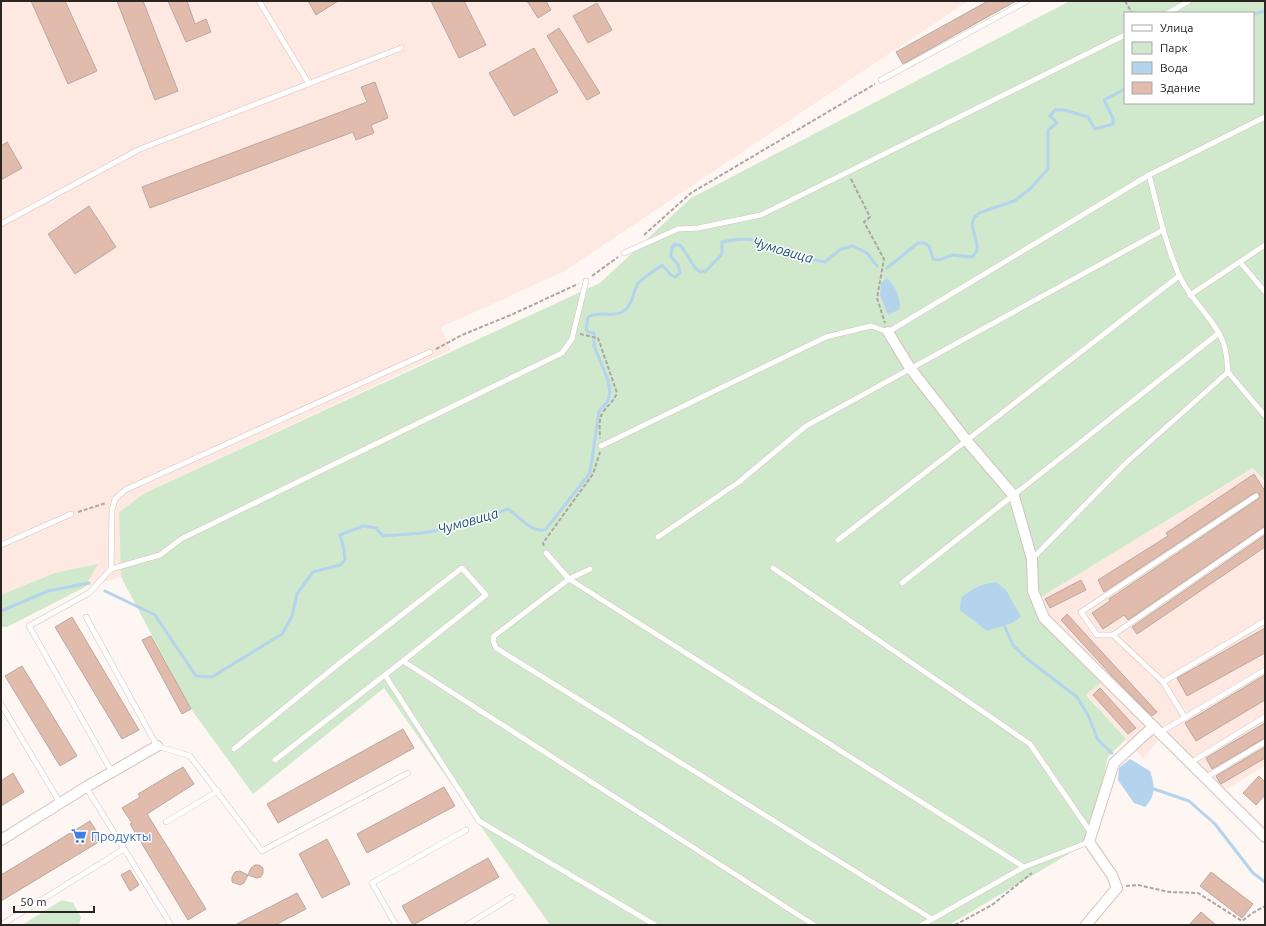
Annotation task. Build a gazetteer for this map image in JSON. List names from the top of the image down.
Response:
{
  "water": ["Чумовица"],
  "places": {
    "supermarket": ["Продукты"]
  },
  "legend": [
    "Улица",
    "Парк",
    "Вода",
    "Здание"
  ],
  "scale_bar": "50 m"
}
